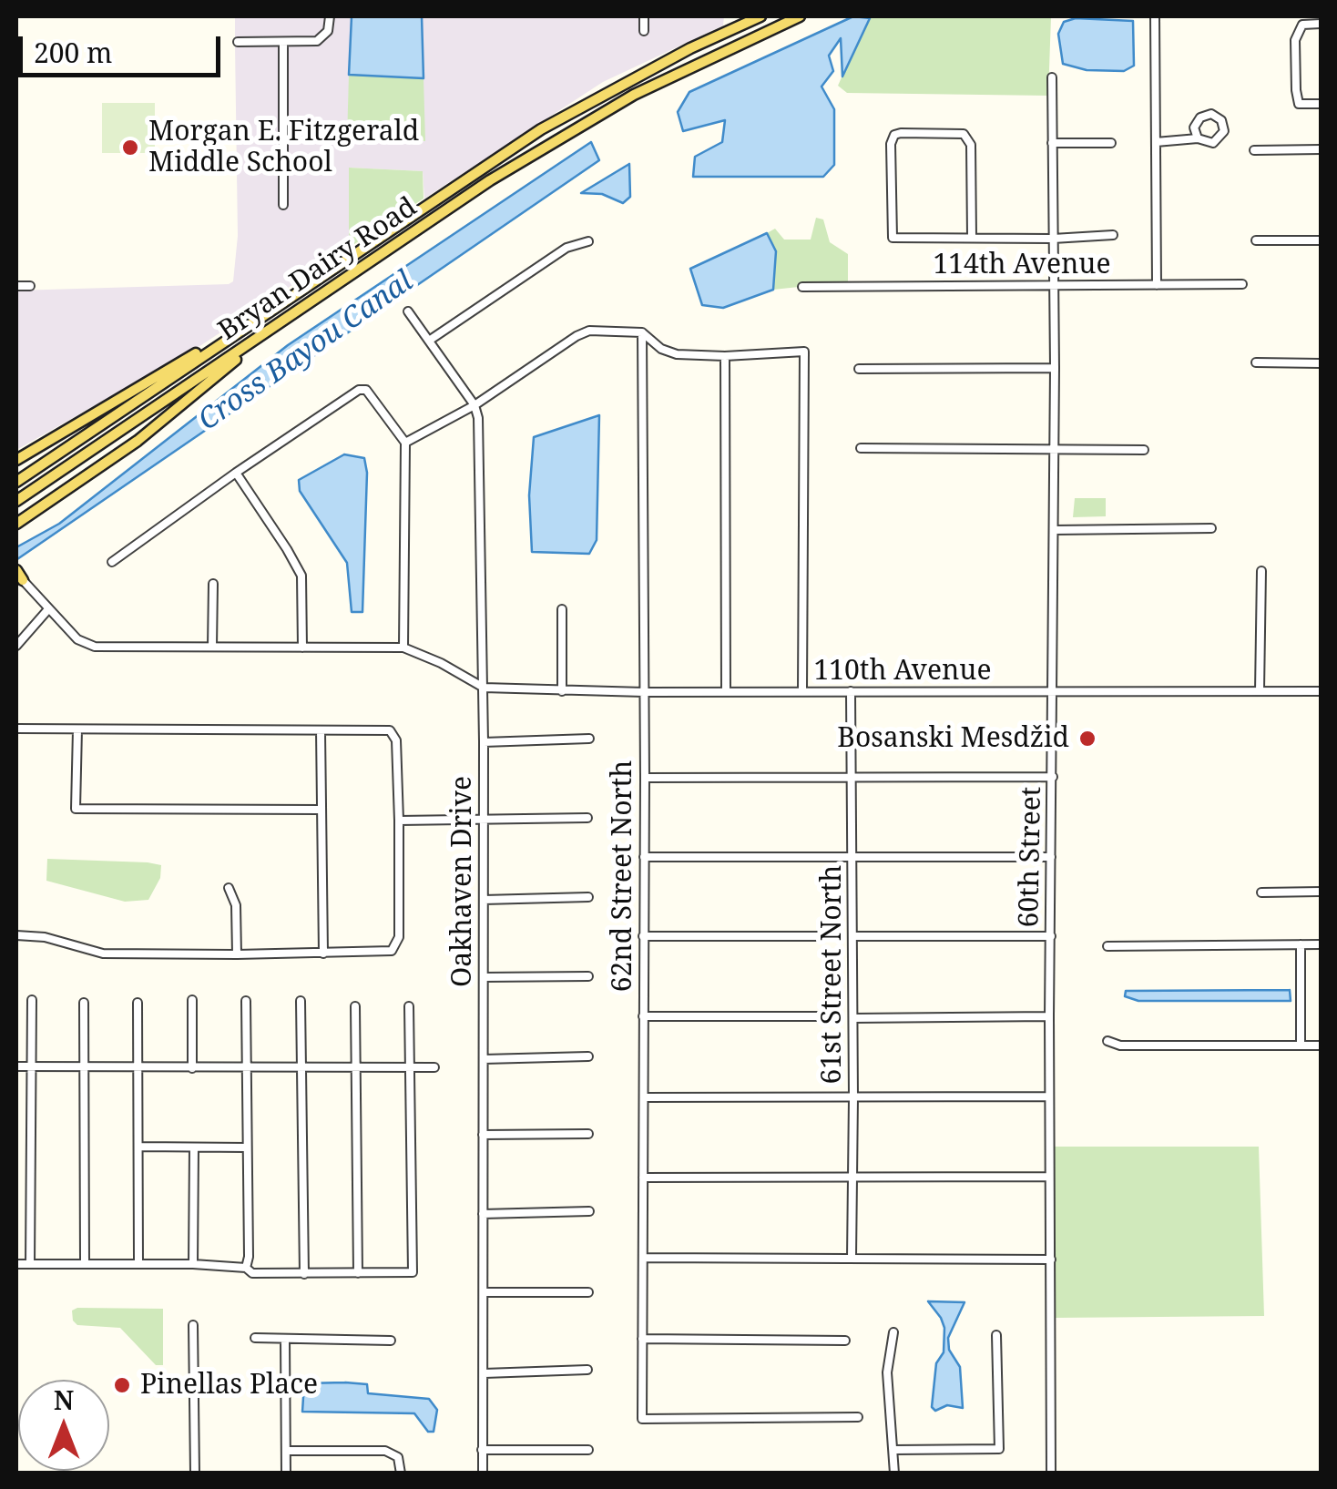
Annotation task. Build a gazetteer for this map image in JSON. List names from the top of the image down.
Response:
{
  "streets": {
    "main road": ["Bryan Dairy Road"],
    "street": [
      "114th Avenue",
      "110th Avenue",
      "60th Street",
      "62nd Street North",
      "Oakhaven Drive",
      "61st Street North"
    ]
  },
  "crossings": [
    ["114th Avenue", "60th Street"],
    ["110th Avenue", "60th Street"],
    ["110th Avenue", "62nd Street North"],
    ["110th Avenue", "Oakhaven Drive"],
    ["110th Avenue", "61st Street North"]
  ],
  "water": ["Cross Bayou Canal"],
  "places": ["Morgan E. Fitzgerald Middle School", "Bosanski Mesdžid", "Pinellas Place"],
  "scale_bar": "200 m",
  "north": "top"
}
